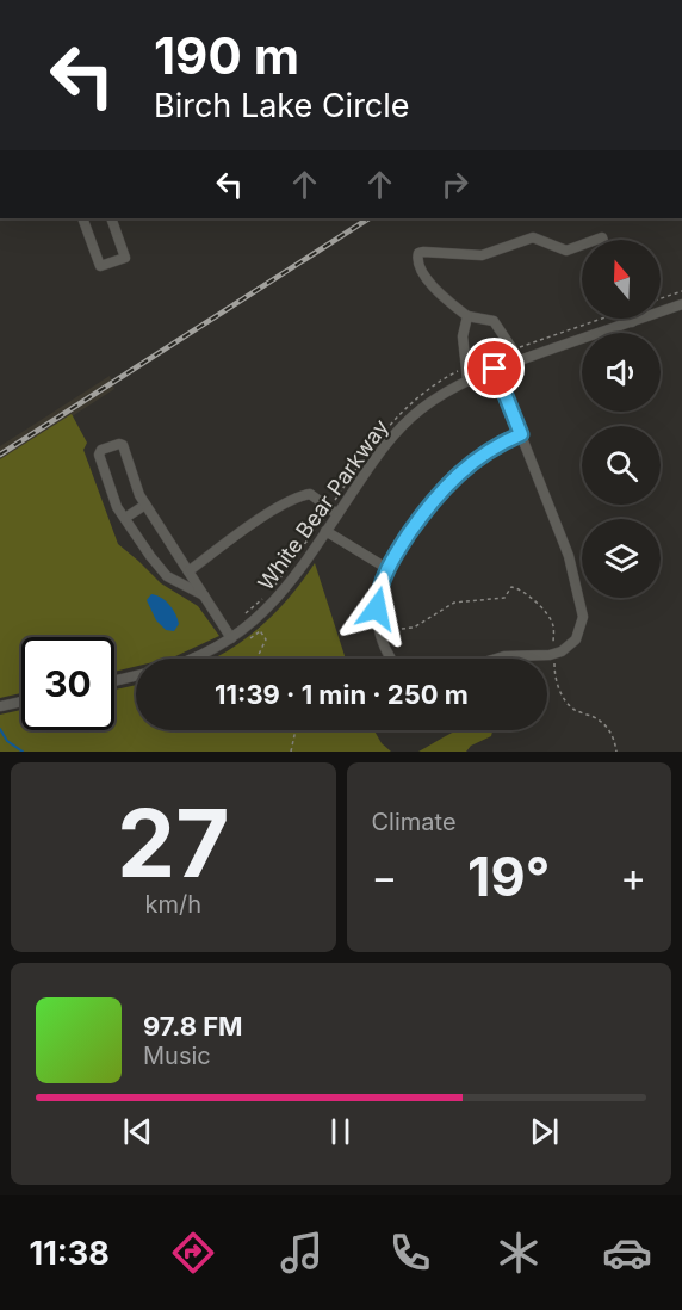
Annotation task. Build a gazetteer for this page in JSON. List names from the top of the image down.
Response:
{
  "streets": {
    "street": ["White Bear Parkway"]
  },
  "north": "top",
  "page": {
    "turn": ["190 m", "Birch Lake Circle"],
    "limit": "30",
    "trip": "11:39 · 1 min · 250 m",
    "tile": [
      ["27", "km/h"],
      "Climate"
    ],
    "heat": ["−", "19°", "+"],
    "song": ["97.8 FM", "Music"],
    "tabs": "11:38"
  }
}
